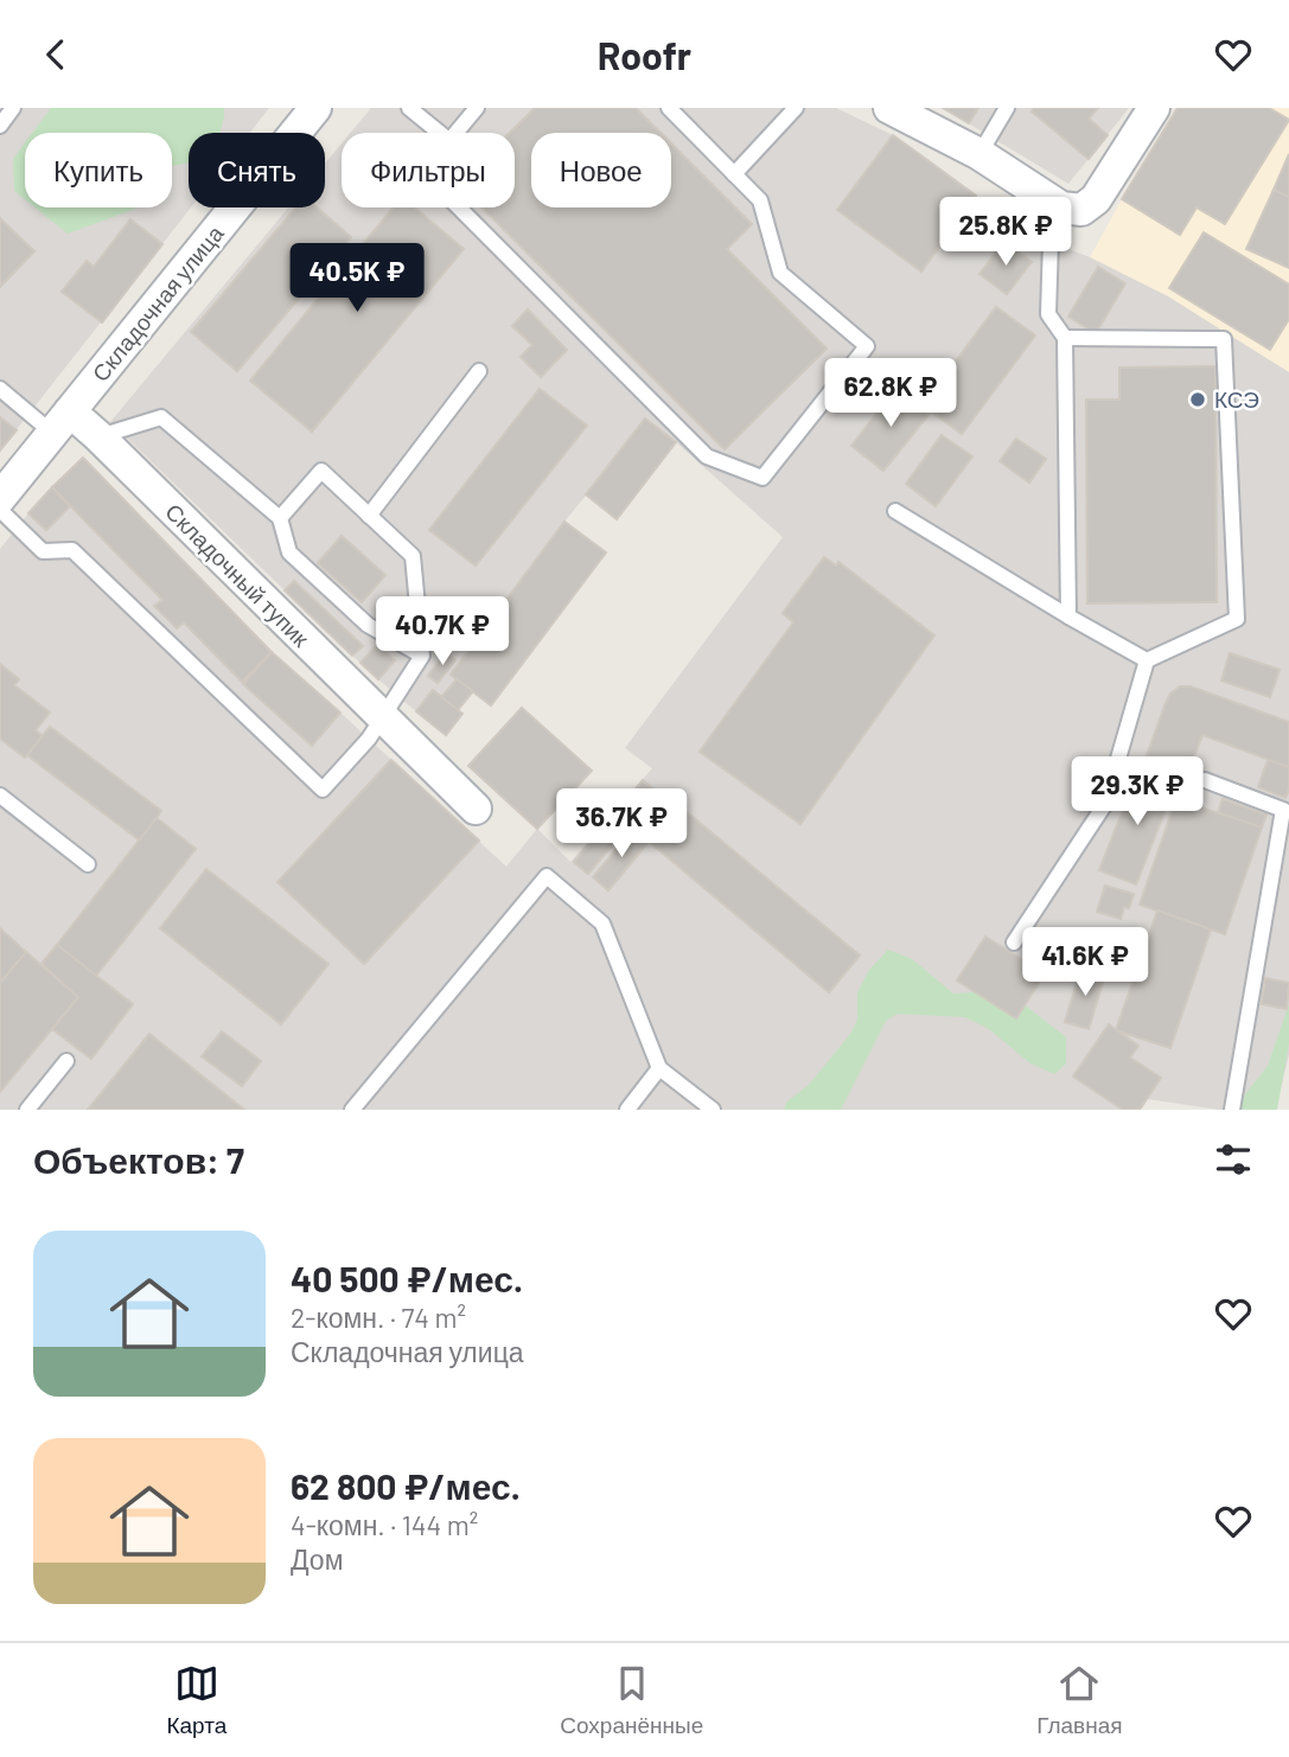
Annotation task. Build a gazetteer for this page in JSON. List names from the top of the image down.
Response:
{
  "streets": {
    "street": ["Складочная улица", "Складочный тупик"]
  },
  "crossings": [
    ["Складочная улица", "Складочный тупик"]
  ],
  "places": ["КСЭ"],
  "page": {
    "header": "Roofr",
    "chip": [
      "Купить",
      "Снять",
      "Фильтры",
      "Новое"
    ],
    "price": [
      "25.8K ₽",
      "40.5K ₽",
      "62.8K ₽",
      "40.7K ₽",
      "29.3K ₽",
      "36.7K ₽",
      "41.6K ₽"
    ],
    "heading": "Объектов: 7",
    "list": [
      {
        "name": "40 500 ₽/мес.",
        "note": "2-комн. · 74 m² · Складочная улица"
      },
      {
        "name": "62 800 ₽/мес.",
        "note": "4-комн. · 144 m² · Дом"
      }
    ],
    "tabs": ["Карта", "Сохранённые", "Главная"]
  }
}
